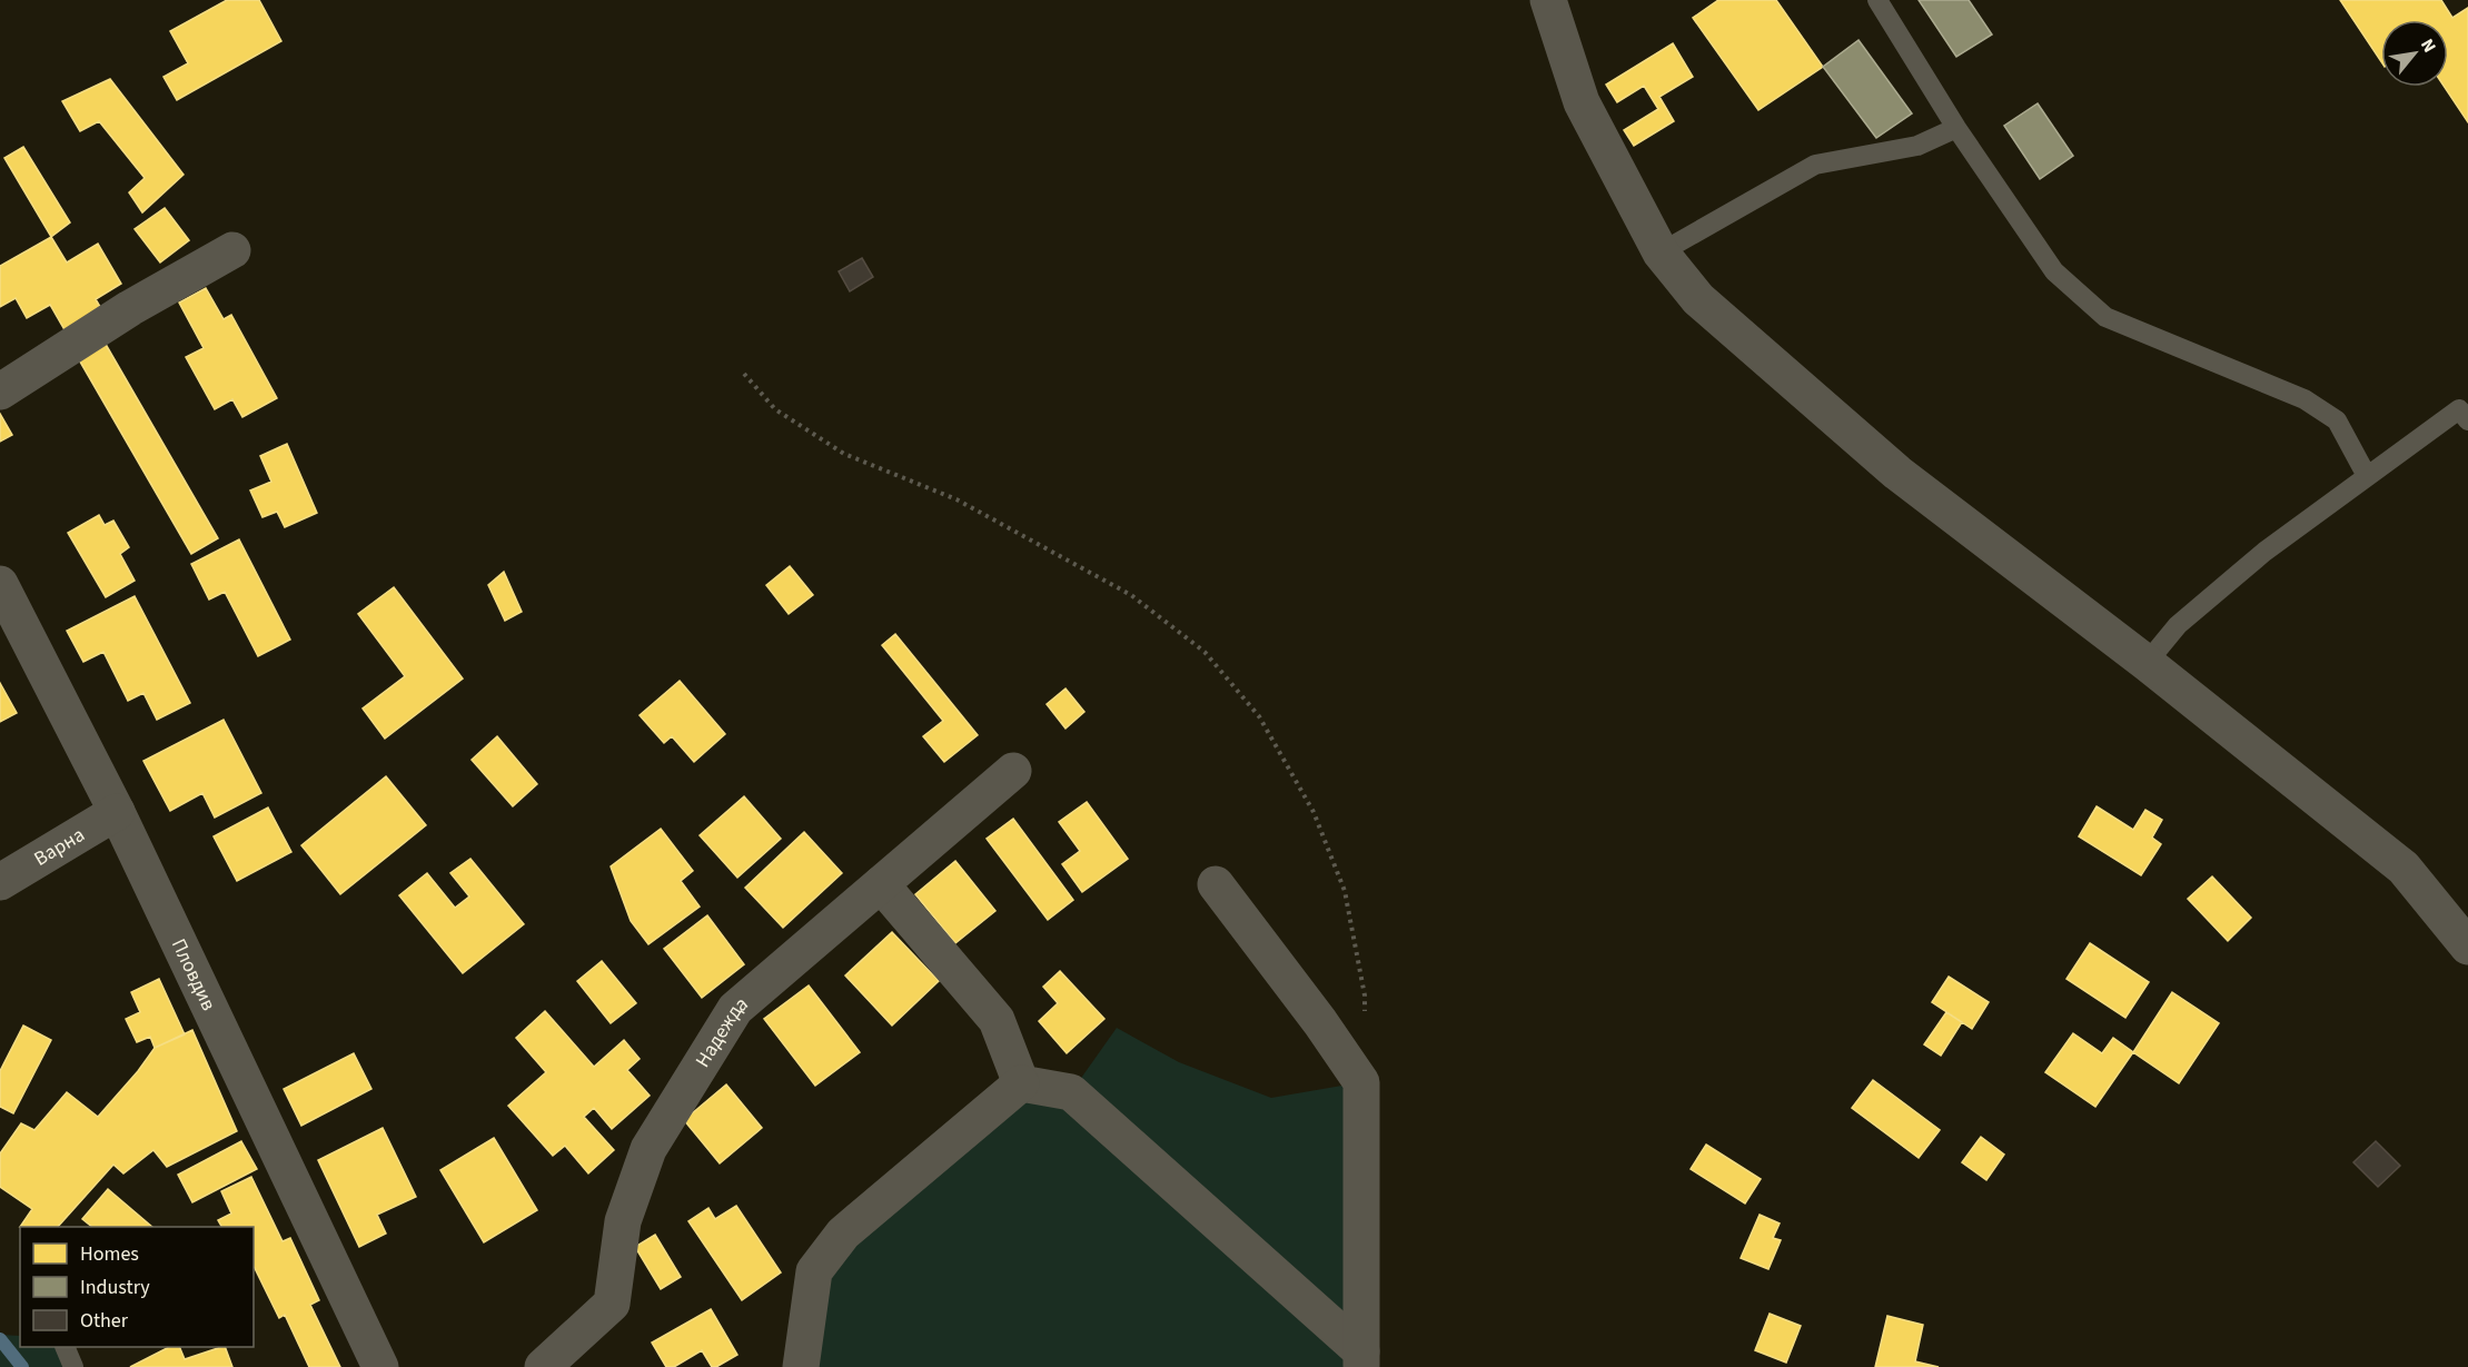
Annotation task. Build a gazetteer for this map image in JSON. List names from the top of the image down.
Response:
{
  "streets": {
    "street": ["Варна", "Пловдив", "Надежда"]
  },
  "crossings": [
    ["Варна", "Пловдив"]
  ],
  "legend": ["Homes", "Industry", "Other"],
  "north": "top right"
}
